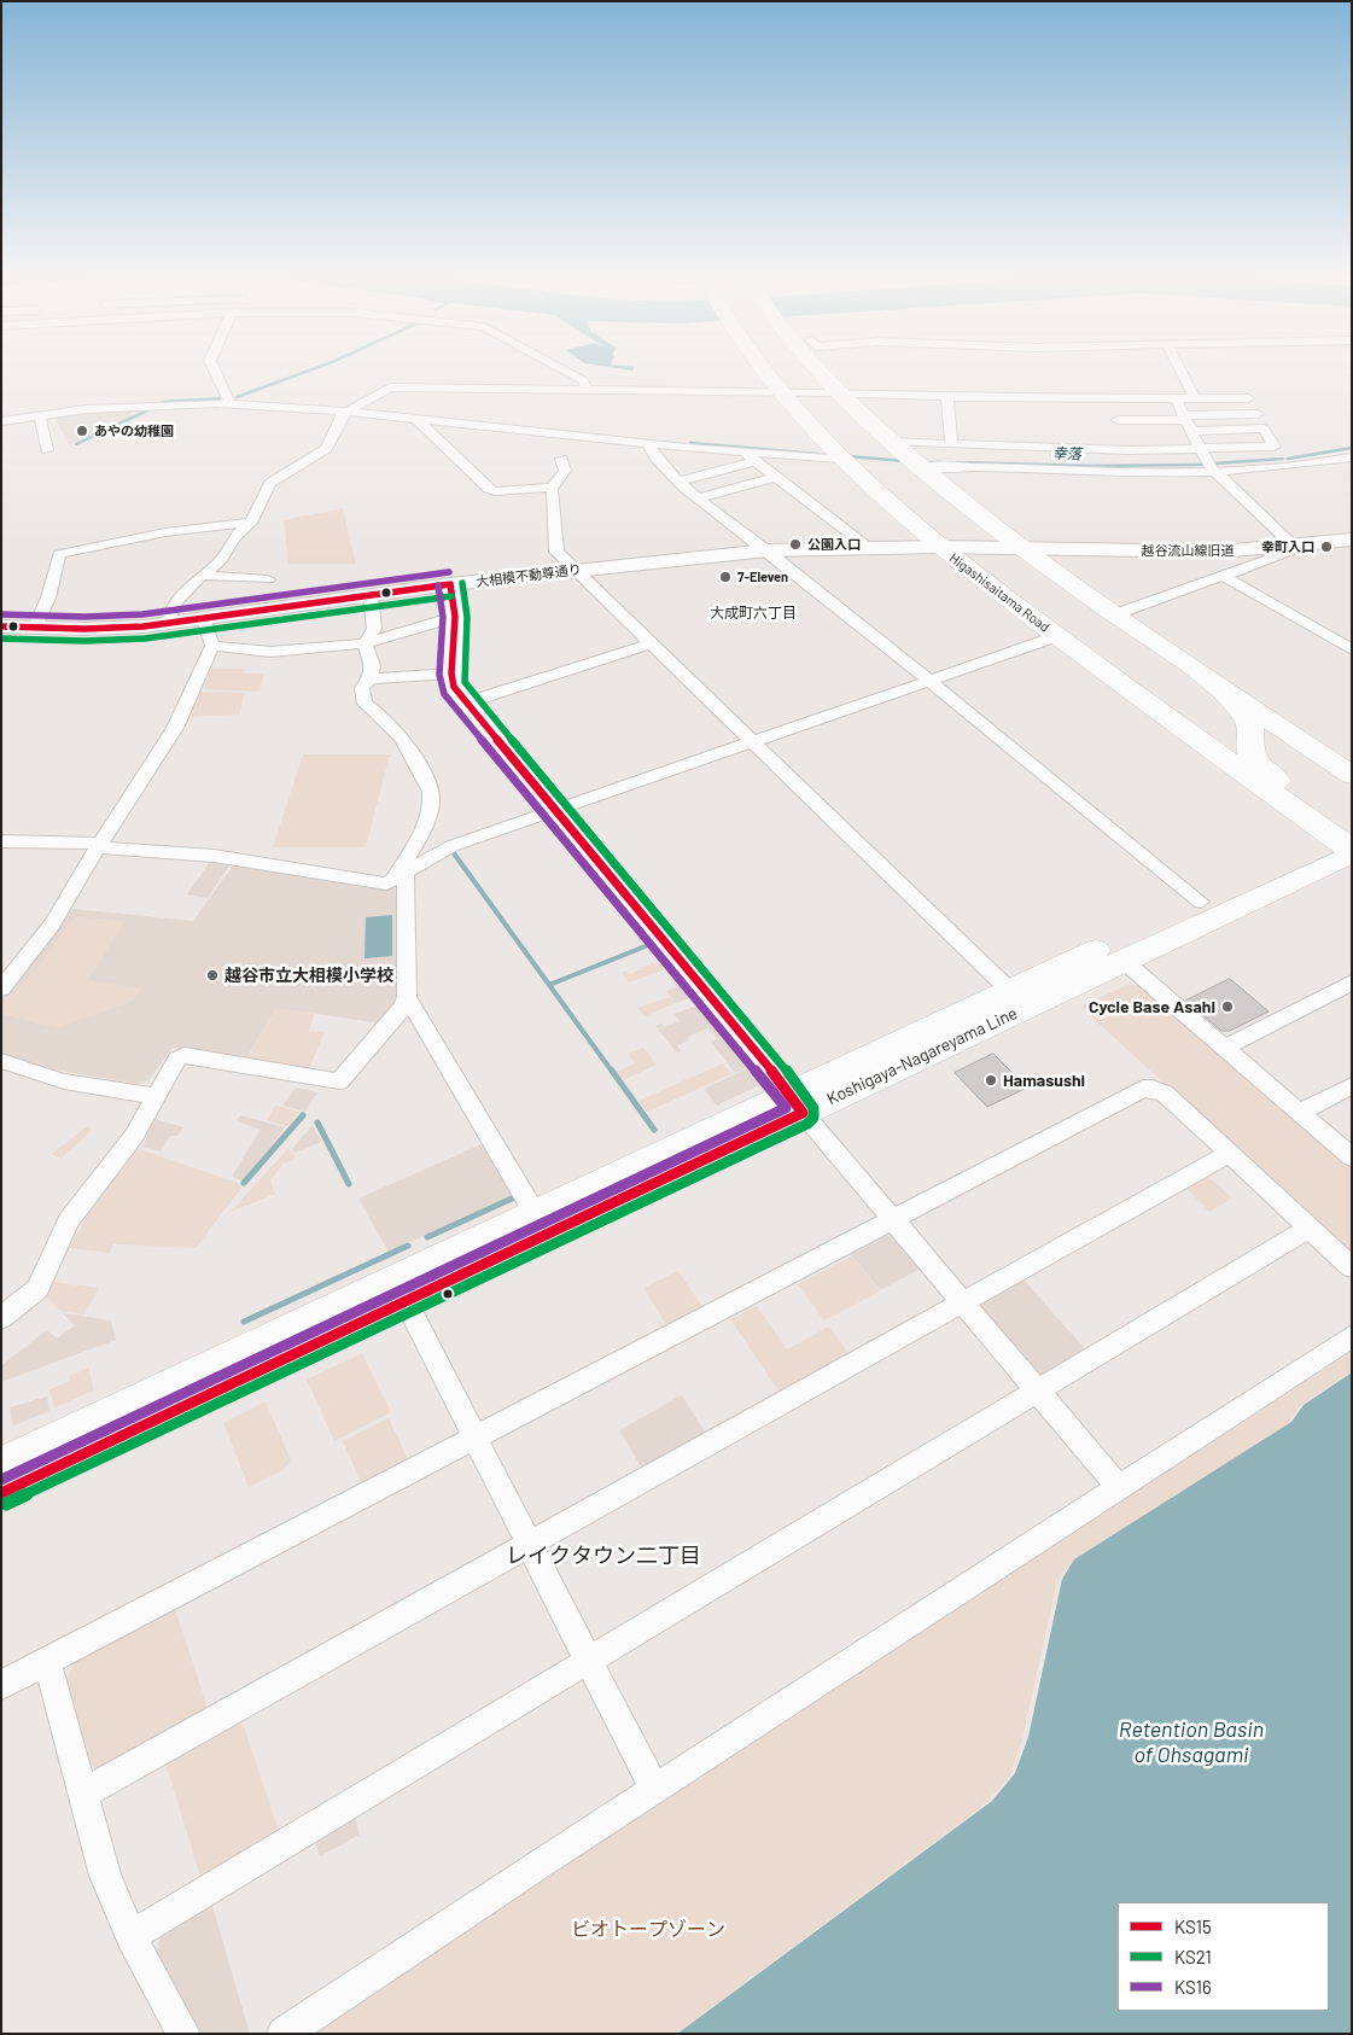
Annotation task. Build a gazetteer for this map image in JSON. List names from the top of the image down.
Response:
{
  "streets": {
    "highway": ["Higashisaitama Road"],
    "main road": ["Koshigaya-Nagareyama Line"],
    "street": ["越谷流山線旧道", "大相模不動尊通り"]
  },
  "crossings": [
    ["越谷流山線旧道", "大相模不動尊通り"],
    ["大相模不動尊通り", "Higashisaitama Road"],
    ["Higashisaitama Road", "Koshigaya-Nagareyama Line"]
  ],
  "districts": ["大成町六丁目", "レイクタウン二丁目"],
  "water": ["幸落", "Retention Basin of Ohsagami"],
  "parks": ["ビオトープゾーン"],
  "places": [
    "あやの幼稚園",
    "公園入口",
    "幸町入口",
    "7-Eleven",
    "越谷市立大相模小学校",
    "Cycle Base Asahi",
    "Hamasushi"
  ],
  "lines": ["transit line KS16", "transit line KS21", "transit line KS15"],
  "legend": ["KS15", "KS21", "KS16"]
}
